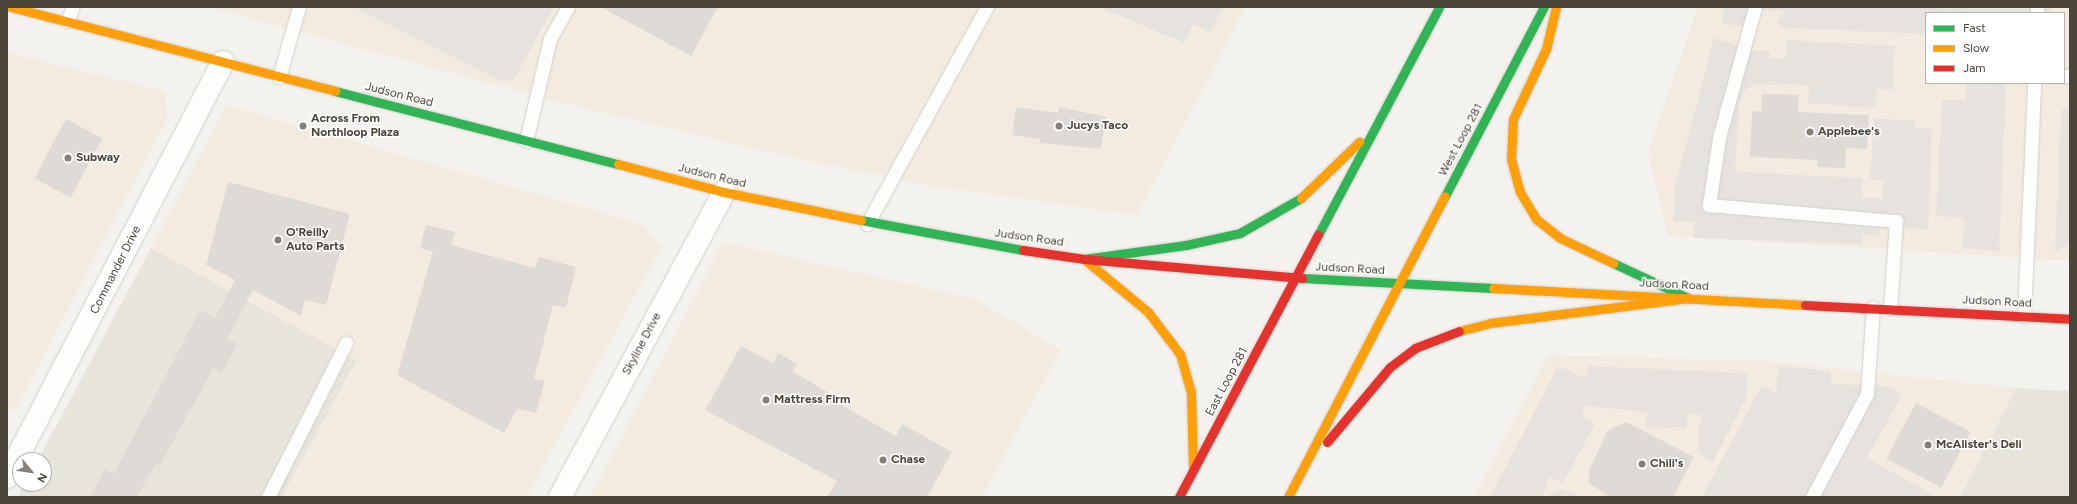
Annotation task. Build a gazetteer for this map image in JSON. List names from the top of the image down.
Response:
{
  "streets": {
    "main road": ["Judson Road", "West Loop 281", "East Loop 281"],
    "street": ["Commander Drive", "Skyline Drive"]
  },
  "crossings": [
    ["Judson Road", "West Loop 281"],
    ["Judson Road", "Commander Drive"],
    ["Judson Road", "Skyline Drive"],
    ["Judson Road", "East Loop 281"]
  ],
  "places": [
    "Across From Northloop Plaza",
    "Jucys Taco",
    "Applebee's",
    "Subway",
    "O'Reilly Auto Parts",
    "Mattress Firm",
    "McAlister's Deli",
    "Chase",
    "Chili's"
  ],
  "legend": ["Fast", "Slow", "Jam"],
  "north": "bottom right"
}
